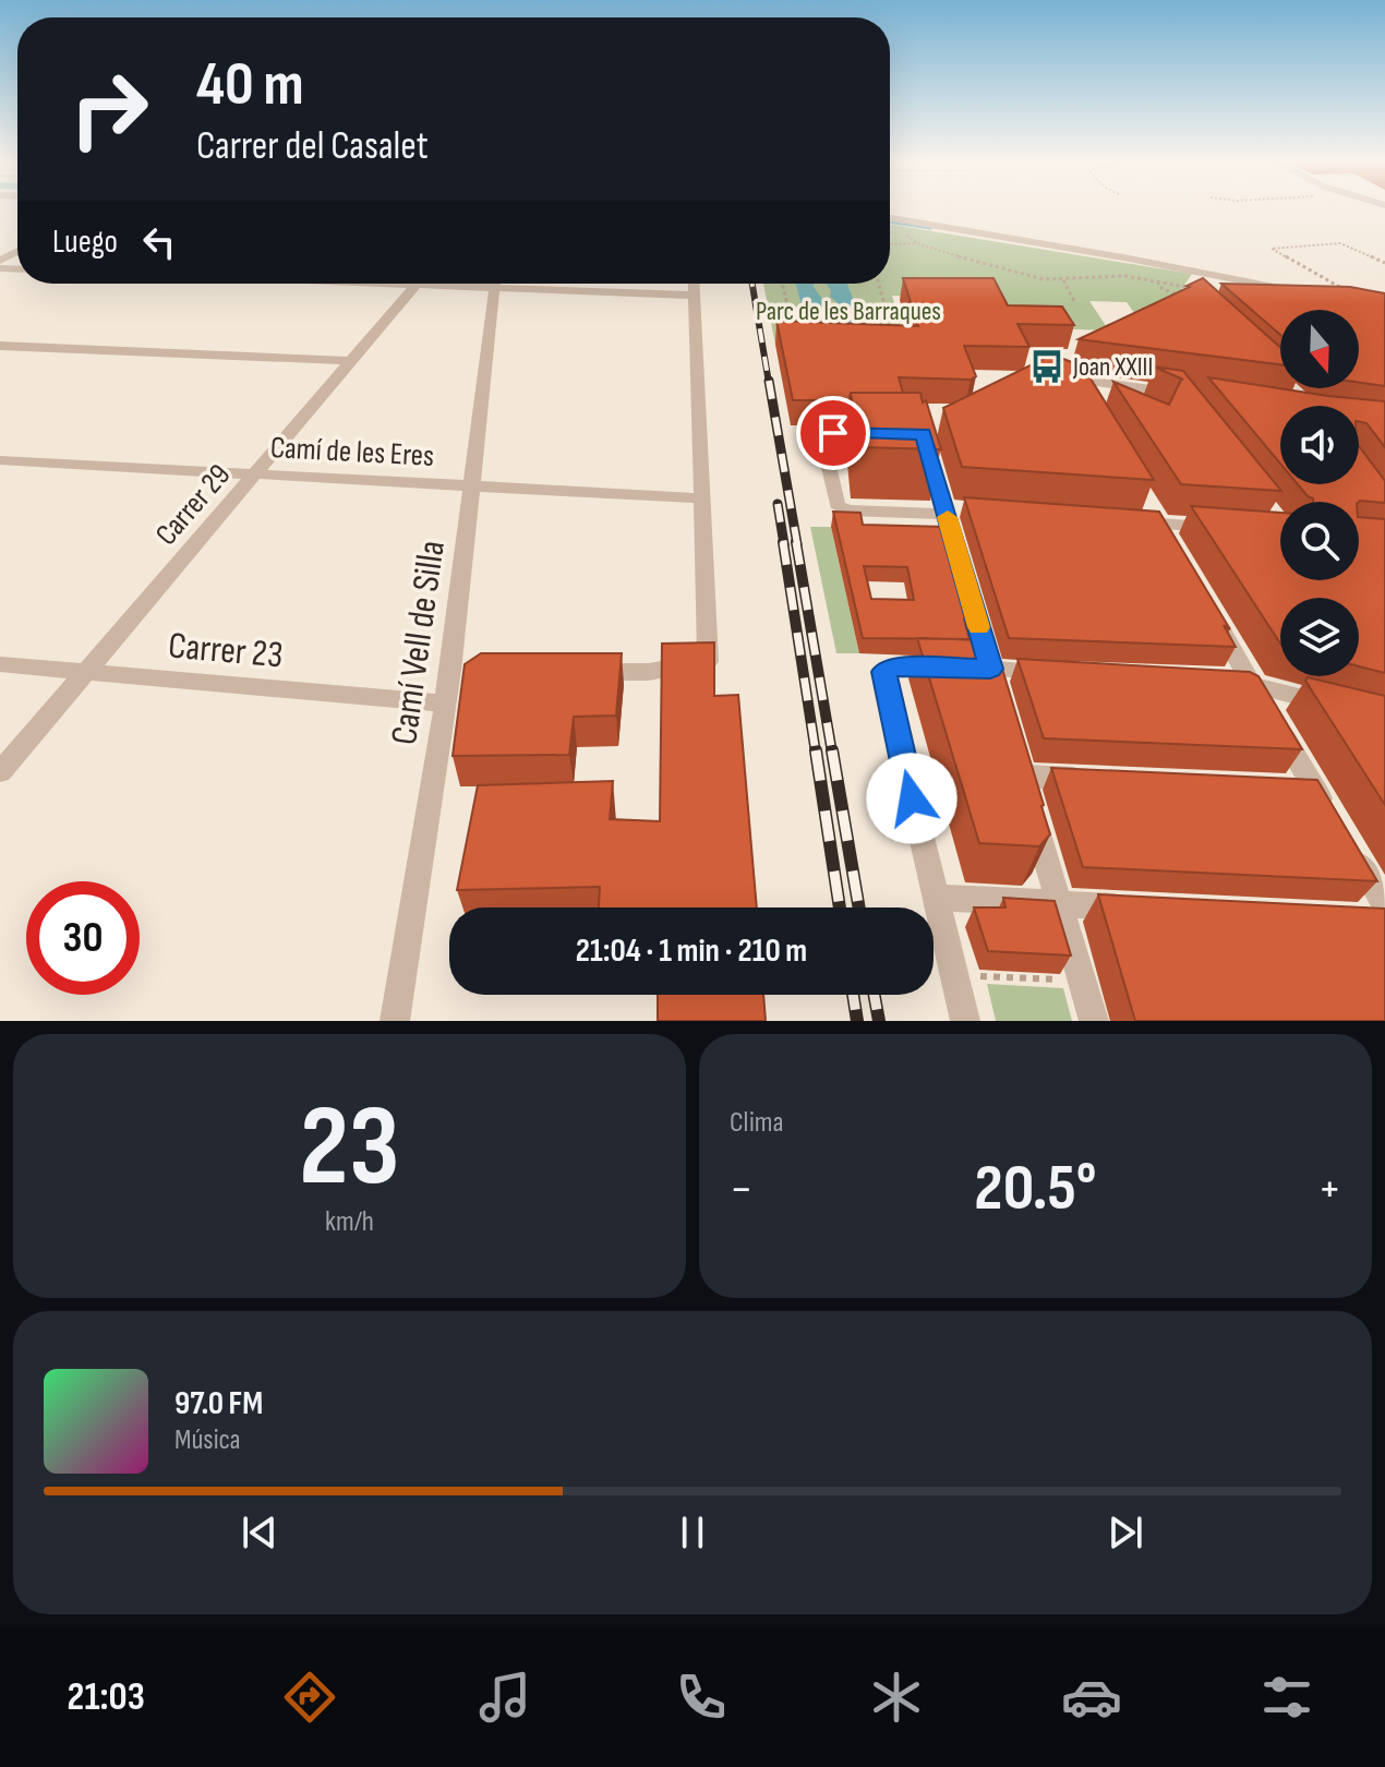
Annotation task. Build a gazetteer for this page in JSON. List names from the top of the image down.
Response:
{
  "streets": {
    "street": [
      "Camí de les Eres",
      "Carrer 29",
      "Camí Vell de Silla",
      "Carrer 23"
    ]
  },
  "crossings": [
    ["Camí de les Eres", "Carrer 29"],
    ["Camí de les Eres", "Camí Vell de Silla"],
    ["Carrer 29", "Carrer 23"],
    ["Camí Vell de Silla", "Carrer 23"]
  ],
  "parks": ["Parc de les Barraques"],
  "places": {
    "bus stop": ["Joan XXIII"]
  },
  "north": "bottom",
  "page": {
    "turn": ["40 m", "Carrer del Casalet"],
    "then": "Luego",
    "limit": "30",
    "trip": "21:04 · 1 min · 210 m",
    "tile": [
      ["23", "km/h"],
      "Clima"
    ],
    "heat": ["−", "20.5°", "+"],
    "song": ["97.0 FM", "Música"],
    "tabs": "21:03"
  }
}
